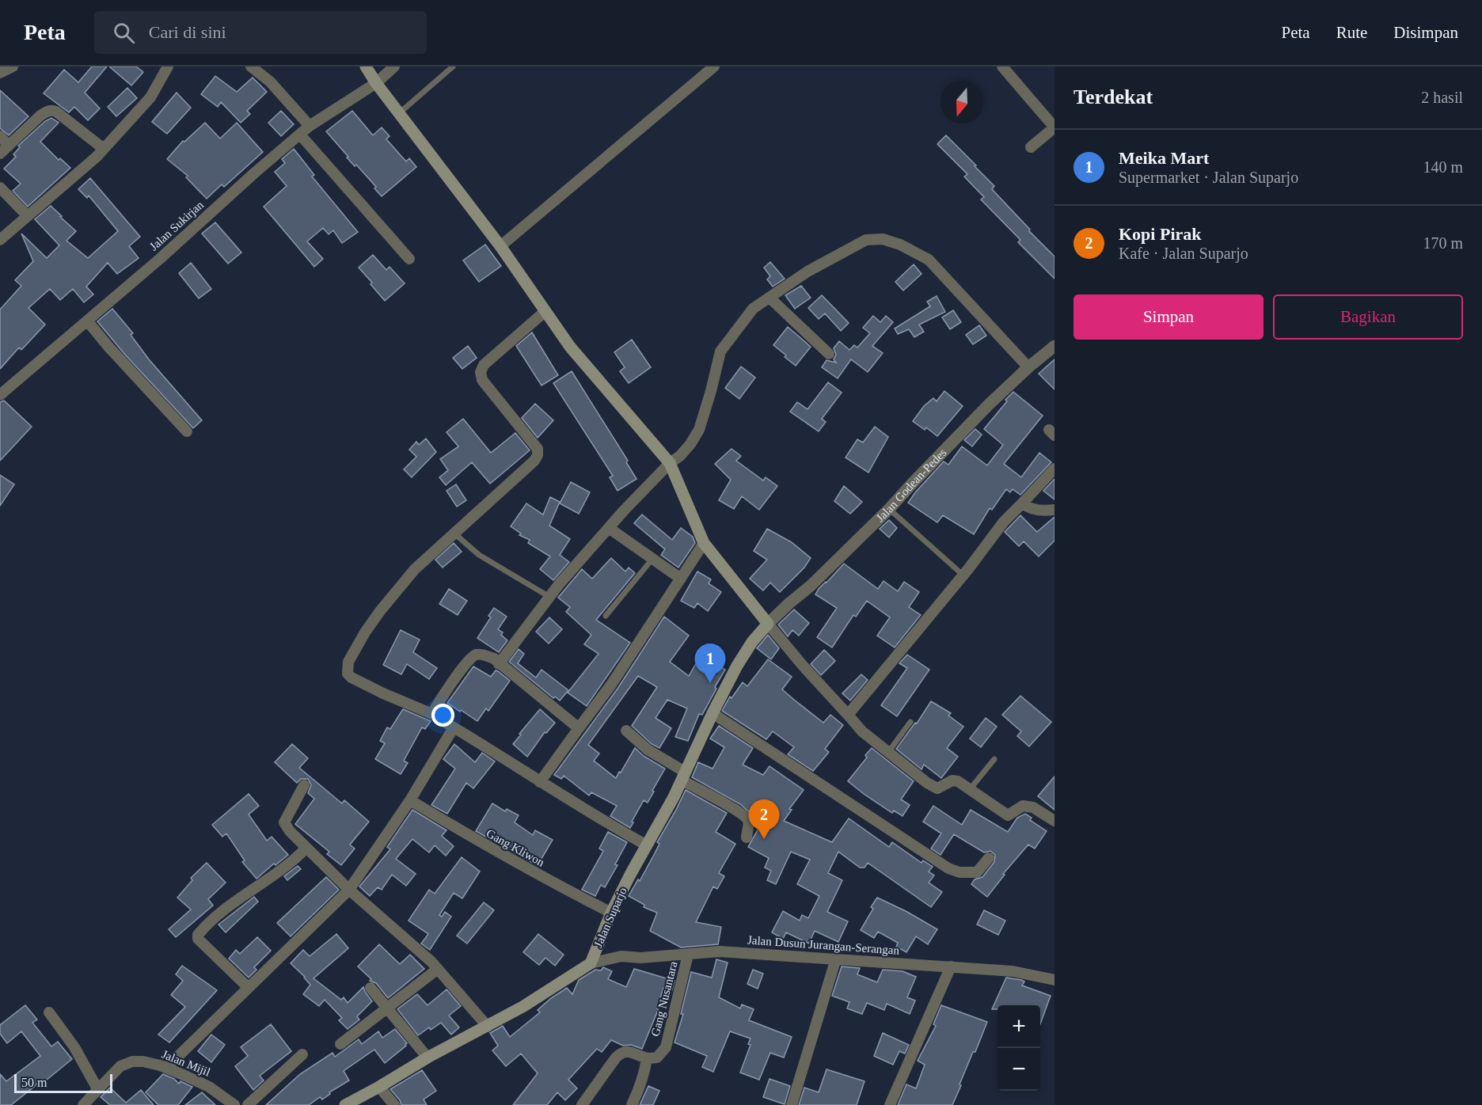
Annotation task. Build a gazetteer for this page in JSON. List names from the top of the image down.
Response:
{
  "streets": {
    "main road": ["Jalan Suparjo"],
    "street": [
      "Jalan Sukirjan",
      "Jalan Godean-Pedes",
      "Gang Kliwon",
      "Jalan Dusun Jurangan-Serangan",
      "Gang Nusantara",
      "Jalan Mijil"
    ]
  },
  "crossings": [
    ["Jalan Godean-Pedes", "Jalan Suparjo"],
    ["Gang Kliwon", "Jalan Suparjo"],
    ["Jalan Suparjo", "Jalan Dusun Jurangan-Serangan"],
    ["Jalan Dusun Jurangan-Serangan", "Gang Nusantara"]
  ],
  "scale_bar": "50 m",
  "north": "bottom",
  "page": {
    "header": "Peta",
    "search": "Cari di sini",
    "nav": ["Peta", "Rute", "Disimpan"],
    "heading": ["Terdekat", "2 hasil"],
    "list": [
      {
        "mark": "1",
        "name": "Meika Mart",
        "note": "Supermarket · Jalan Suparjo",
        "value": "140 m"
      },
      {
        "mark": "2",
        "name": "Kopi Pirak",
        "note": "Kafe · Jalan Suparjo",
        "value": "170 m"
      }
    ],
    "buttons": ["Simpan", "Bagikan"],
    "pins": ["1", "2"],
    "map_buttons": ["+", "−"],
    "scale": "50 m"
  }
}
